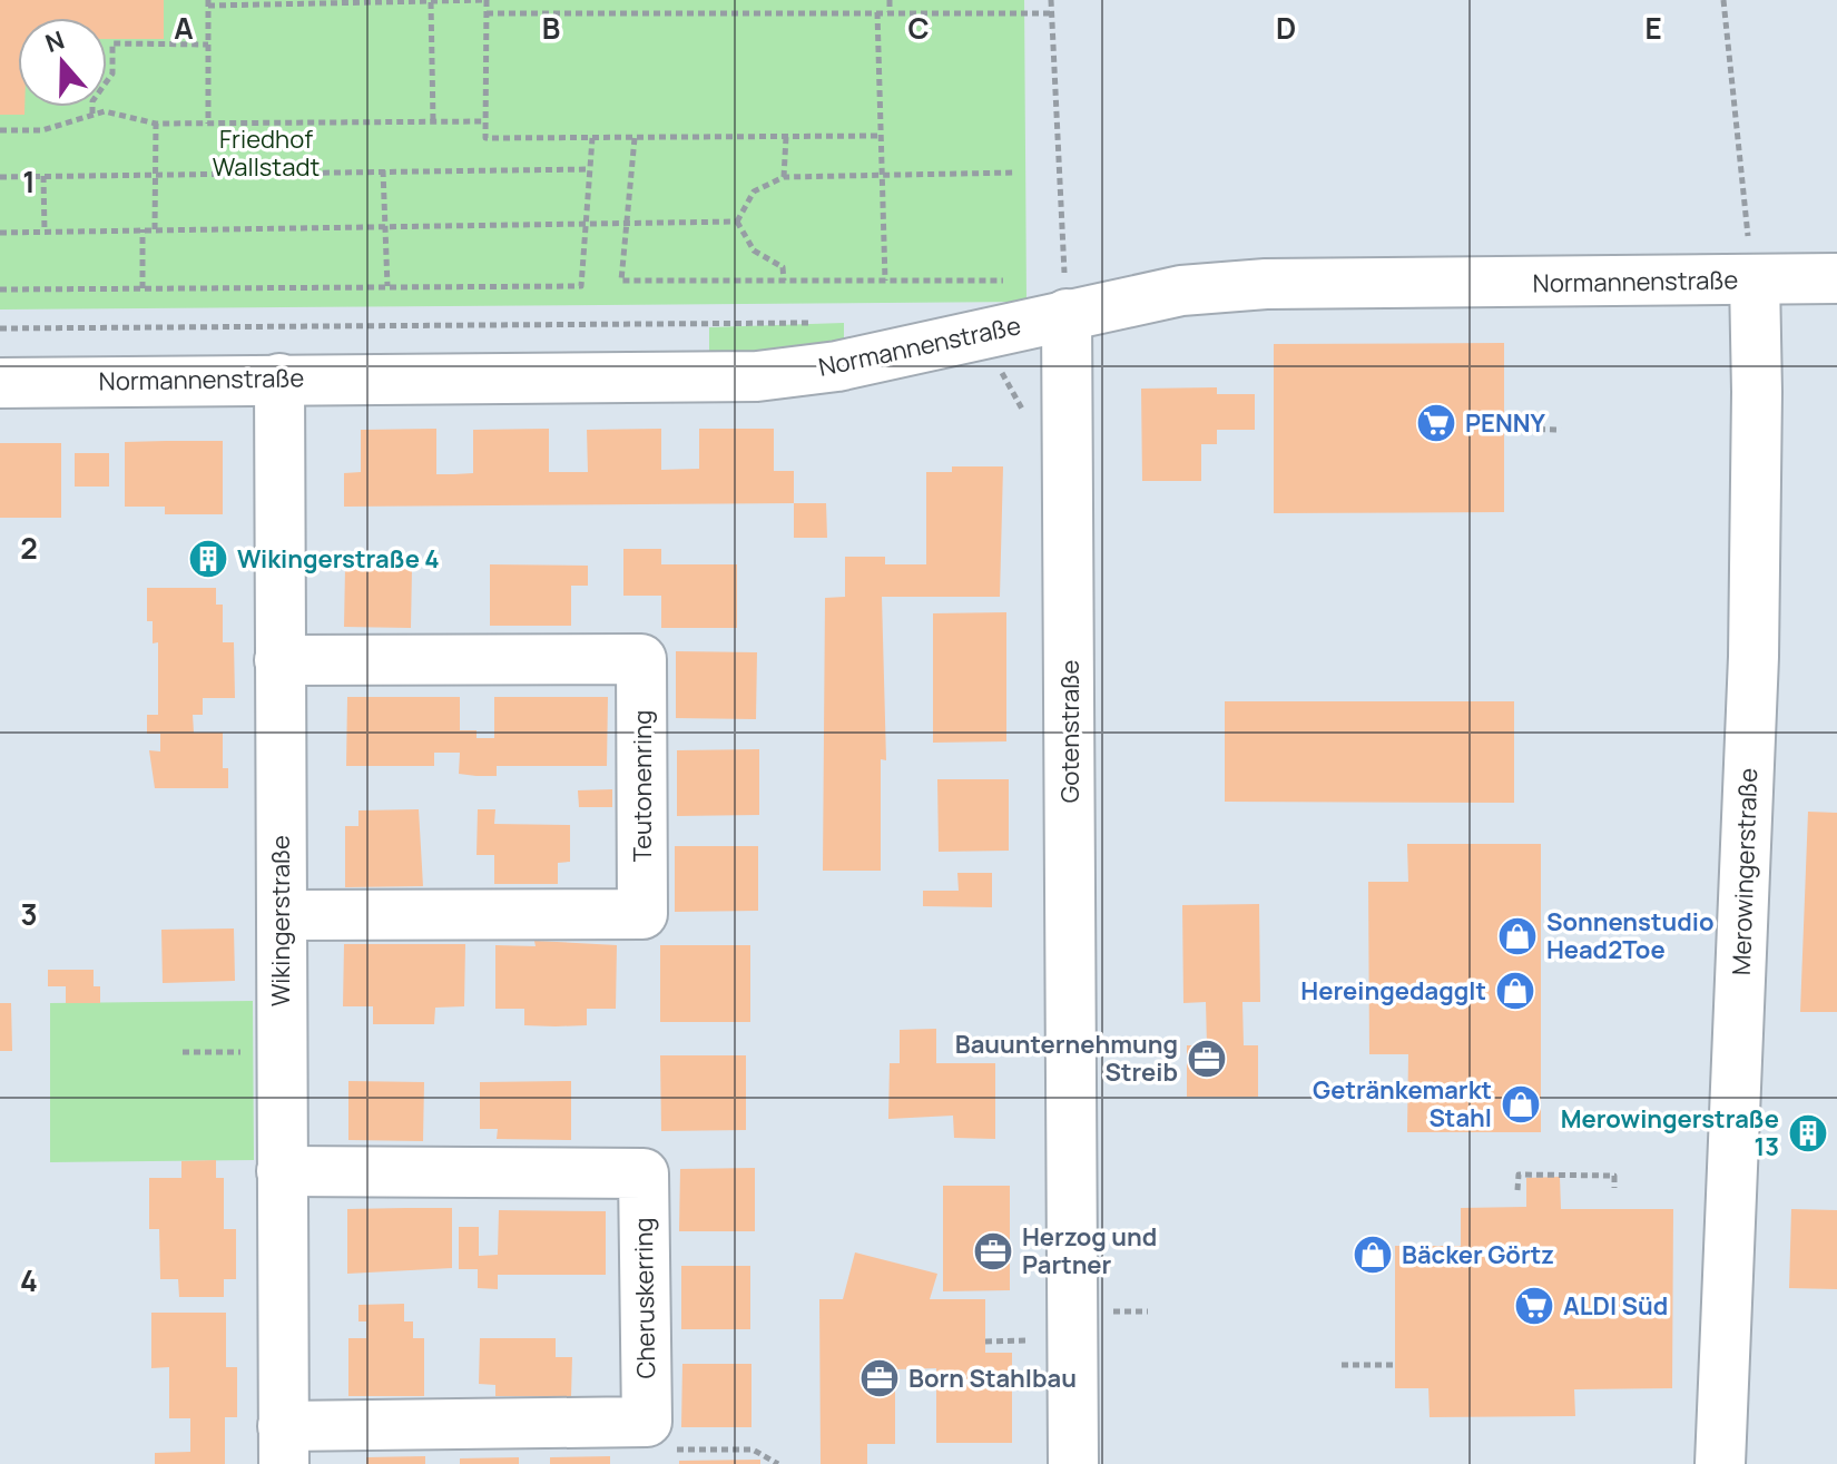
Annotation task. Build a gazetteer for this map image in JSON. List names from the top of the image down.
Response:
{
  "streets": {
    "street": [
      "Normannenstraße",
      "Gotenstraße",
      "Teutonenring",
      "Merowingerstraße",
      "Wikingerstraße",
      "Cheruskerring"
    ]
  },
  "crossings": [
    ["Normannenstraße", "Gotenstraße"],
    ["Normannenstraße", "Merowingerstraße"],
    ["Normannenstraße", "Wikingerstraße"],
    ["Teutonenring", "Wikingerstraße"],
    ["Wikingerstraße", "Cheruskerring"]
  ],
  "parks": ["Friedhof Wallstadt"],
  "places": {
    "supermarket": ["PENNY", "ALDI Süd"],
    "building": ["Wikingerstraße 4", "Merowingerstraße 13"],
    "shop": [
      "Sonnenstudio Head2Toe",
      "Hereingedagglt",
      "Getränkemarkt Stahl",
      "Bäcker Görtz"
    ],
    "office": ["Bauunternehmung Streib", "Herzog und Partner", "Born Stahlbau"]
  },
  "north": "top",
  "grid": {
    "columns": [
      "A",
      "B",
      "C",
      "D",
      "E"
    ],
    "rows": [
      "1",
      "2",
      "3",
      "4"
    ]
  }
}
